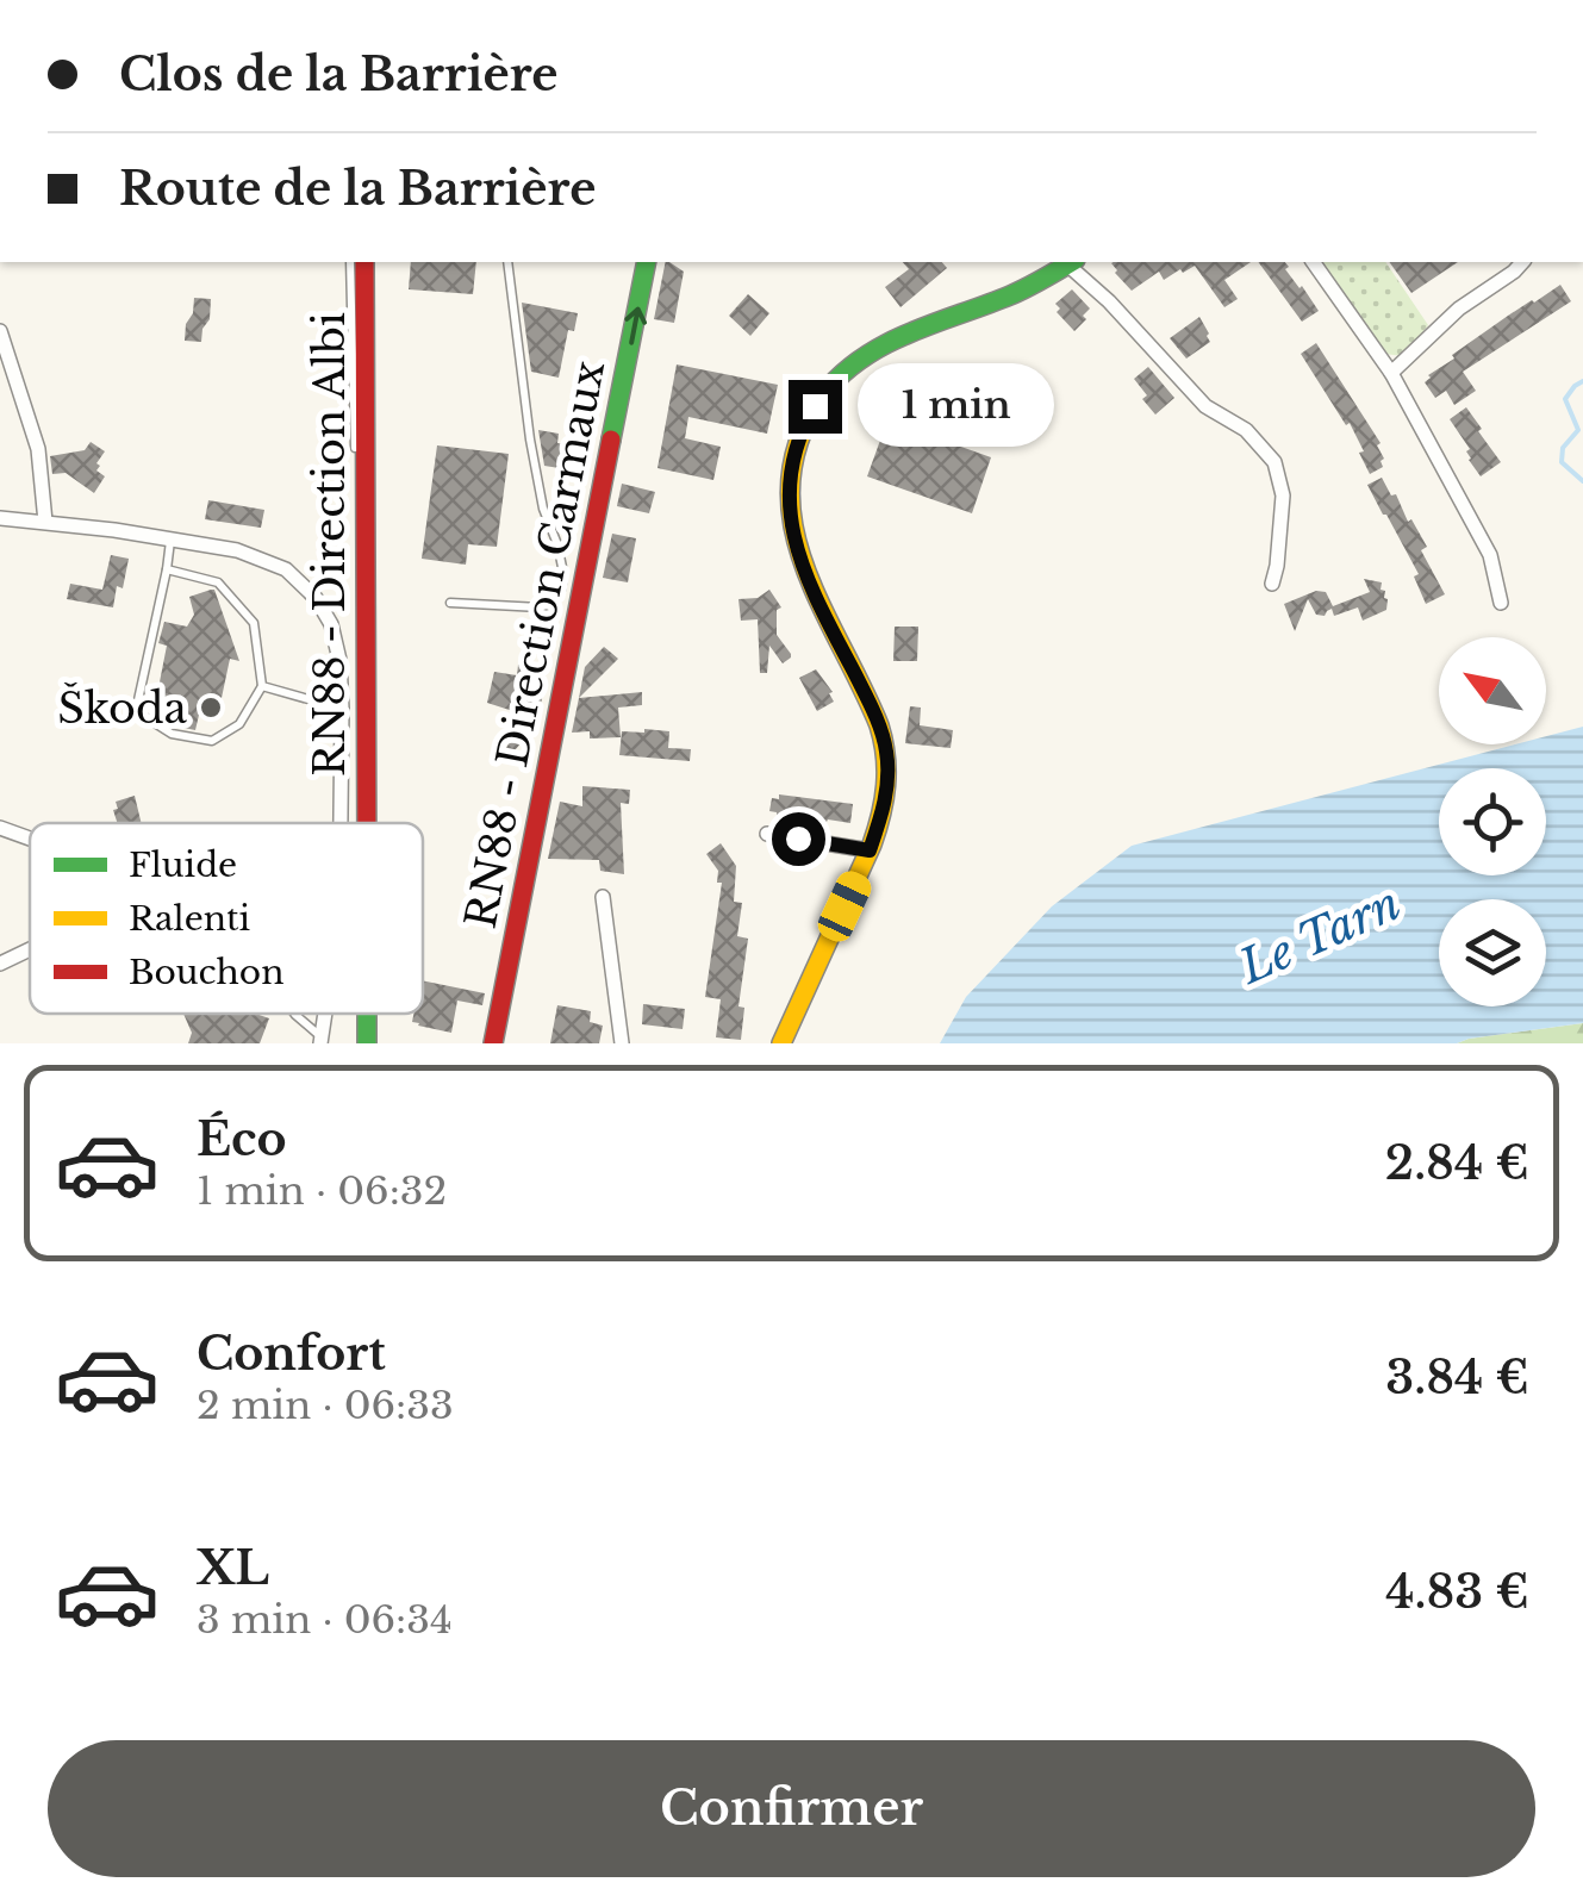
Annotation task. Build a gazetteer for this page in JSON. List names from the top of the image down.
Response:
{
  "streets": {
    "main road": ["RN88 - Direction Albi", "RN88 - Direction Carmaux"]
  },
  "one_way": ["RN88 - Direction Carmaux"],
  "water": ["Le Tarn"],
  "places": ["Škoda"],
  "legend": ["Fluide", "Ralenti", "Bouchon"],
  "north": "top left",
  "page": {
    "banner": ["Clos de la Barrière", "Route de la Barrière"],
    "bubble": "1 min",
    "list": [
      {
        "name": "Éco",
        "note": "1 min · 06:32",
        "value": "2.84 €"
      },
      {
        "name": "Confort",
        "note": "2 min · 06:33",
        "value": "3.84 €"
      },
      {
        "name": "XL",
        "note": "3 min · 06:34",
        "value": "4.83 €"
      }
    ],
    "buttons": "Confirmer"
  }
}
